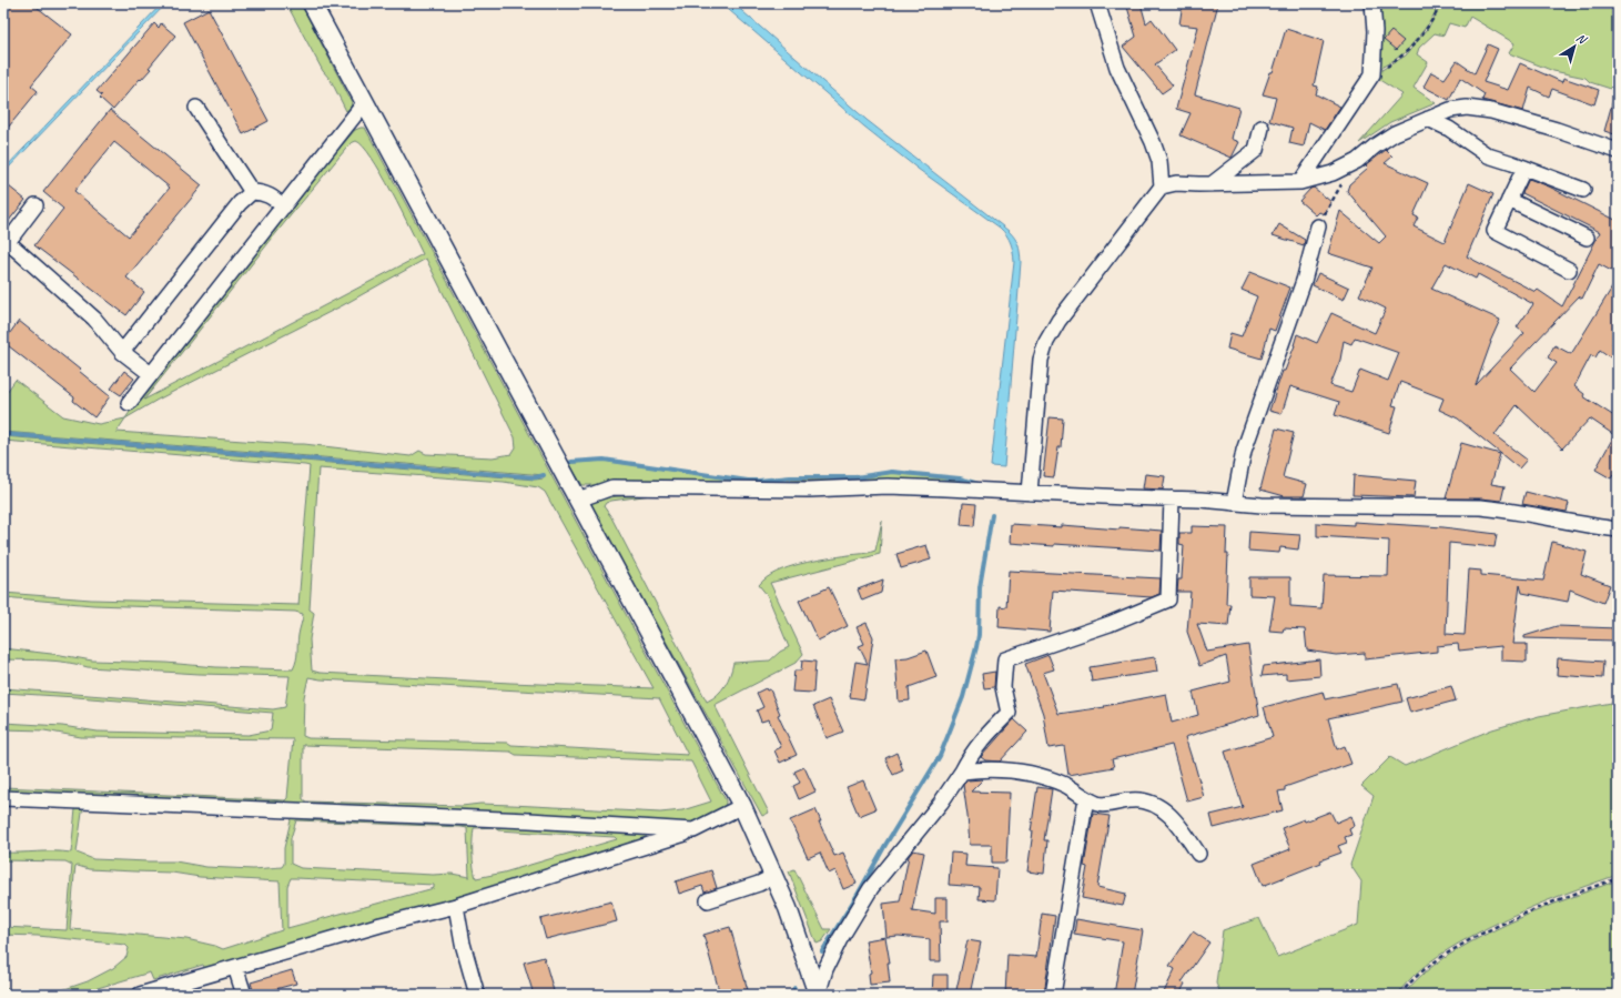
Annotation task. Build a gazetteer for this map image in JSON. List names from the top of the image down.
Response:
{
  "north": "top right"
}
